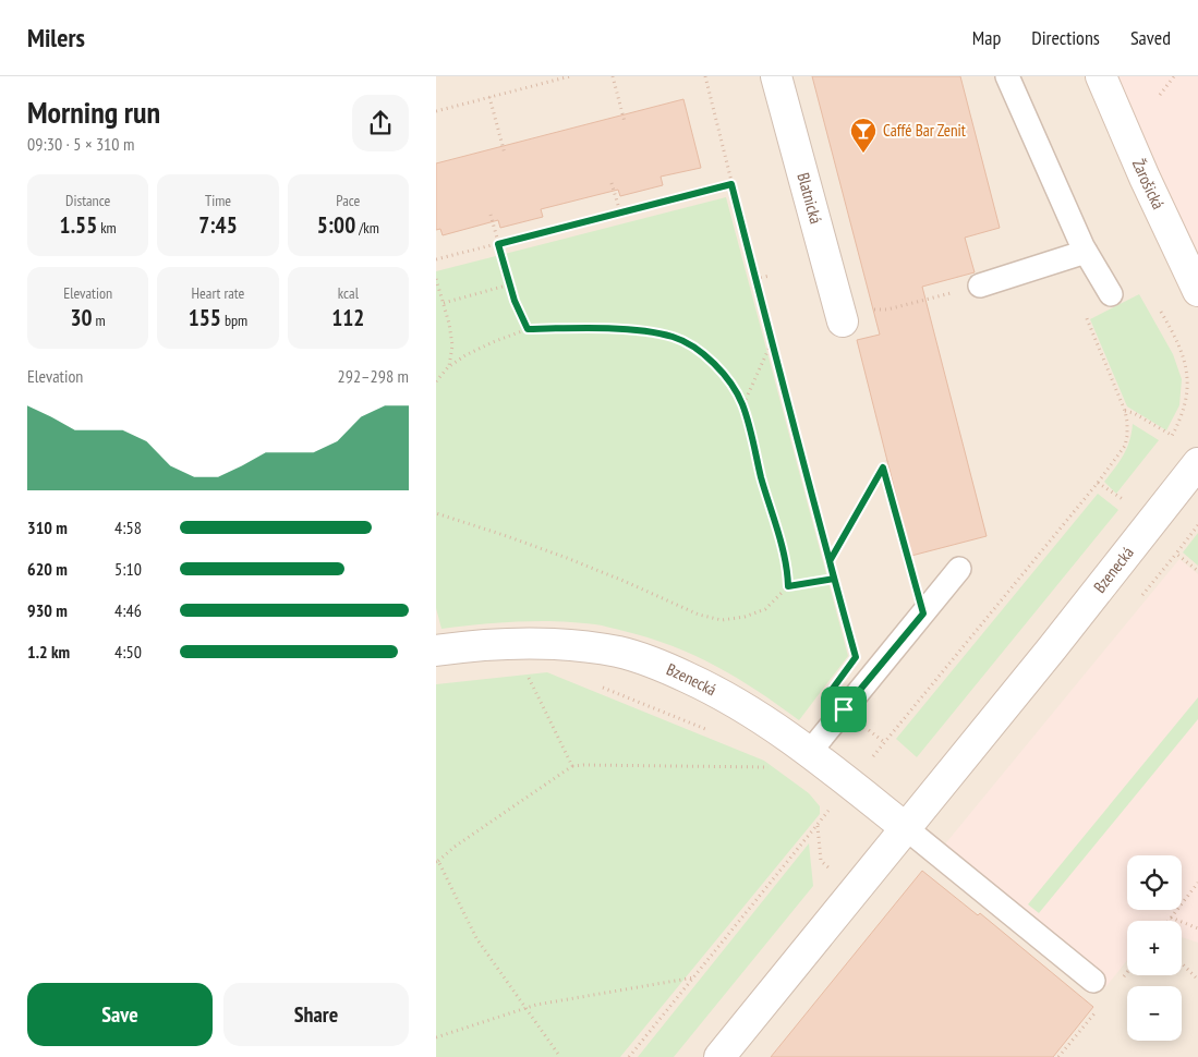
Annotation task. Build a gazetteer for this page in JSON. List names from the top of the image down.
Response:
{
  "streets": {
    "street": ["Žarošická", "Blatnická", "Bzenecká"]
  },
  "places": {
    "bar": ["Caffé Bar Zenit"]
  },
  "page": {
    "header": "Milers",
    "nav": ["Map", "Directions", "Saved"],
    "heading": ["Morning run", "09:30 · 5 × 310 m"],
    "stats": [
      ["Distance", "1.55 km"],
      ["Time", "7:45"],
      ["Pace", "5:00 /km"],
      ["Elevation", "30 m"],
      ["Heart rate", "155 bpm"],
      ["kcal", "112"]
    ],
    "chart": ["Elevation", "292–298 m"],
    "list": [
      {
        "name": "310 m",
        "note": "4:58"
      },
      {
        "name": "620 m",
        "note": "5:10"
      },
      {
        "name": "930 m",
        "note": "4:46"
      },
      {
        "name": "1.2 km",
        "note": "4:50"
      }
    ],
    "map_buttons": ["+", "−"],
    "buttons": ["Save", "Share"]
  }
}
